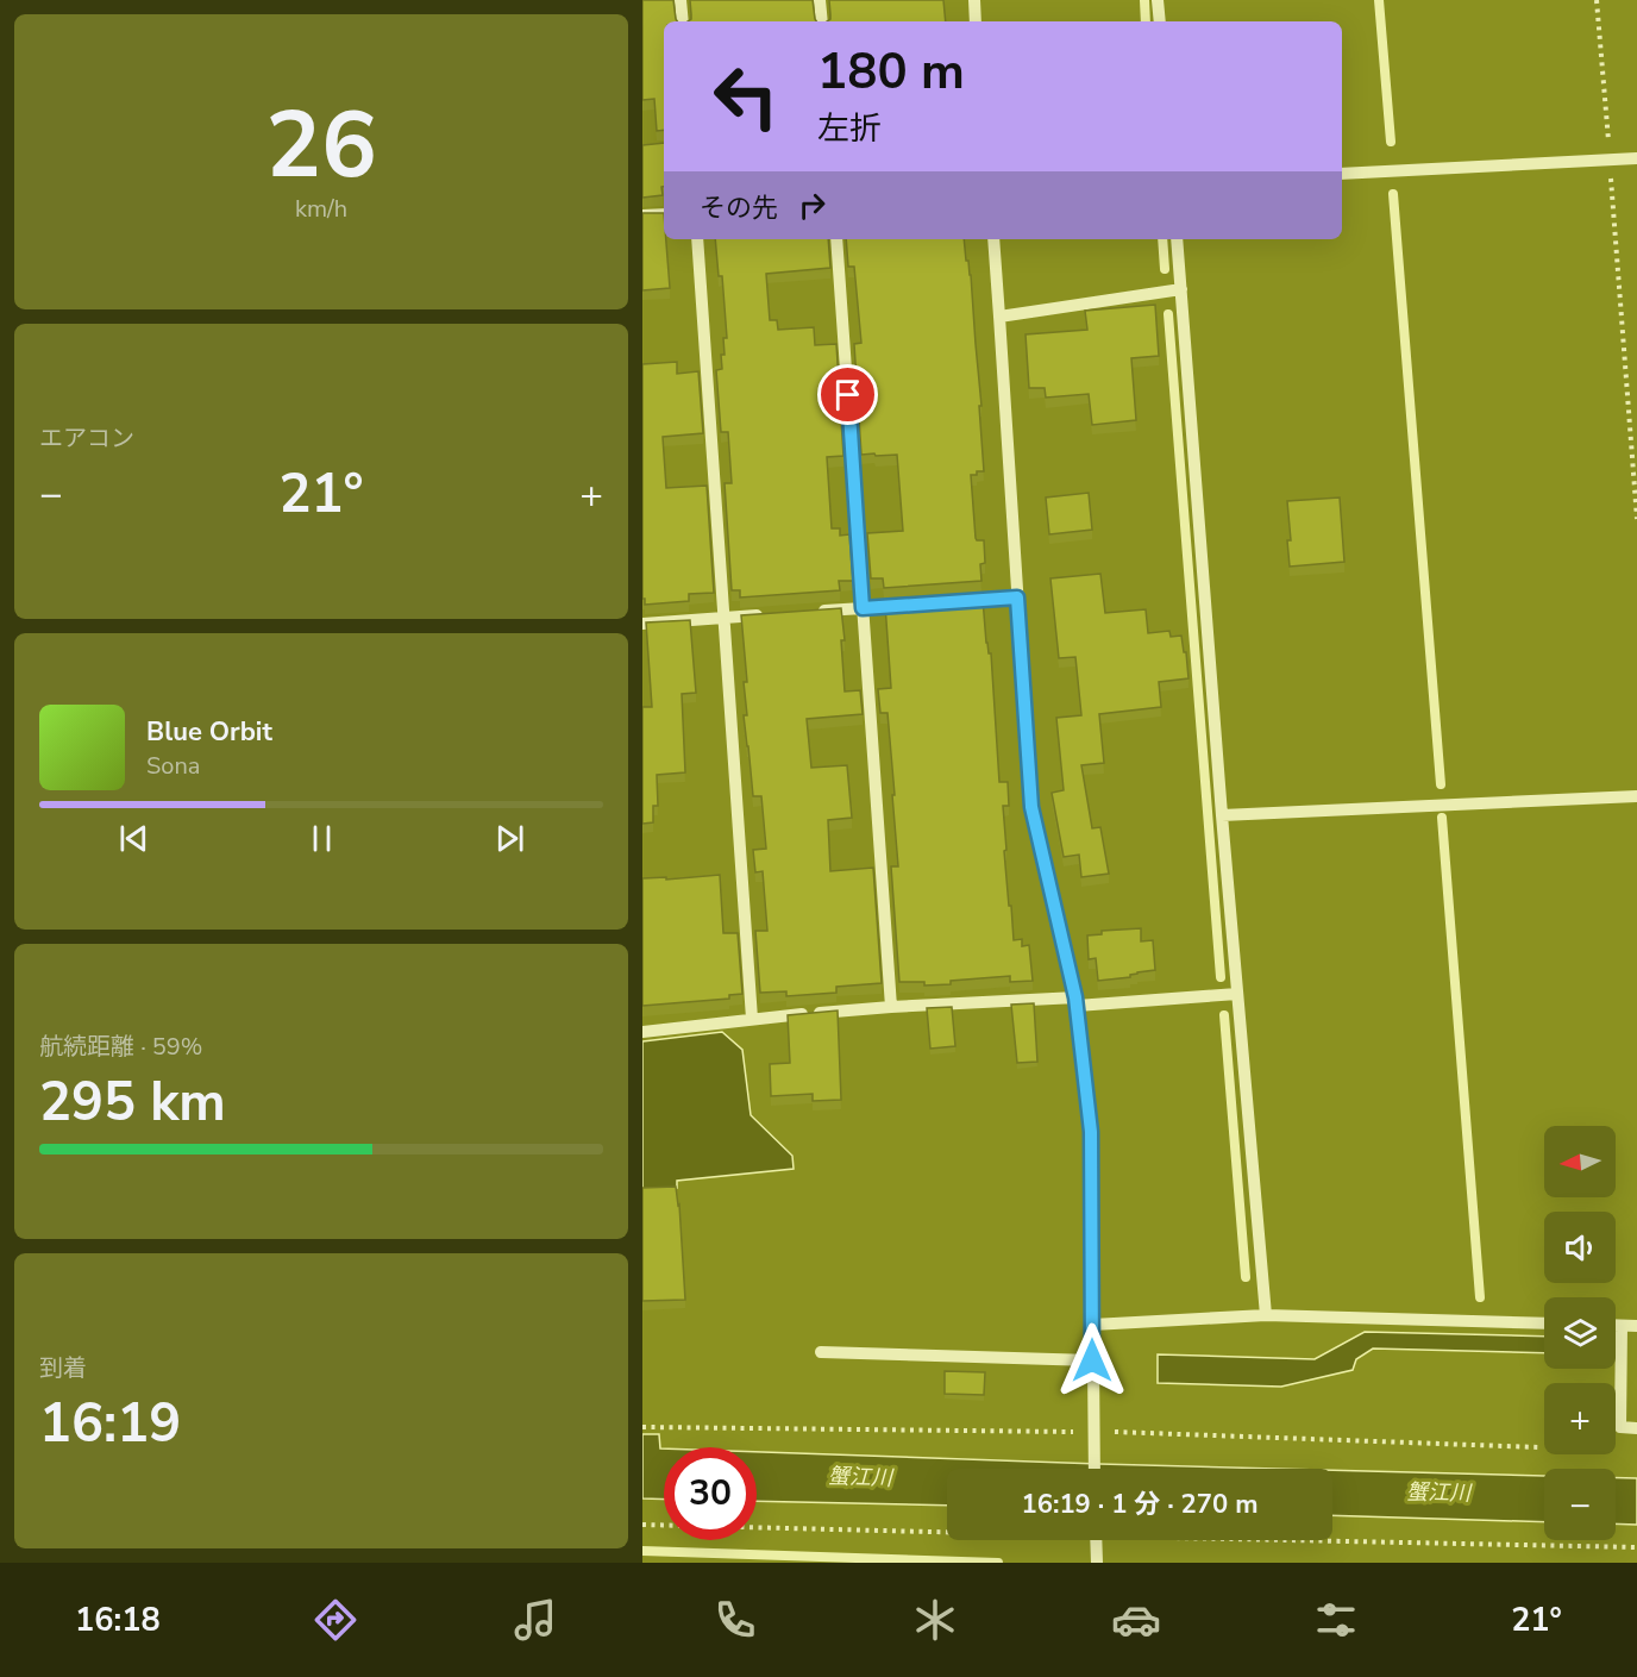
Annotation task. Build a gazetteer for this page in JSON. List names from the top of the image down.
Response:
{
  "water": ["蟹江川"],
  "north": "left",
  "page": {
    "tile": [
      ["26", "km/h"],
      "エアコン",
      ["航続距離 · 59%", "295 km"],
      ["到着", "16:19"]
    ],
    "turn": ["180 m", "左折"],
    "then": "その先",
    "heat": ["−", "21°", "+"],
    "song": ["Blue Orbit", "Sona"],
    "map_buttons": ["+", "−"],
    "limit": "30",
    "trip": "16:19 · 1 分 · 270 m",
    "tabs": ["16:18", "21°"]
  }
}
